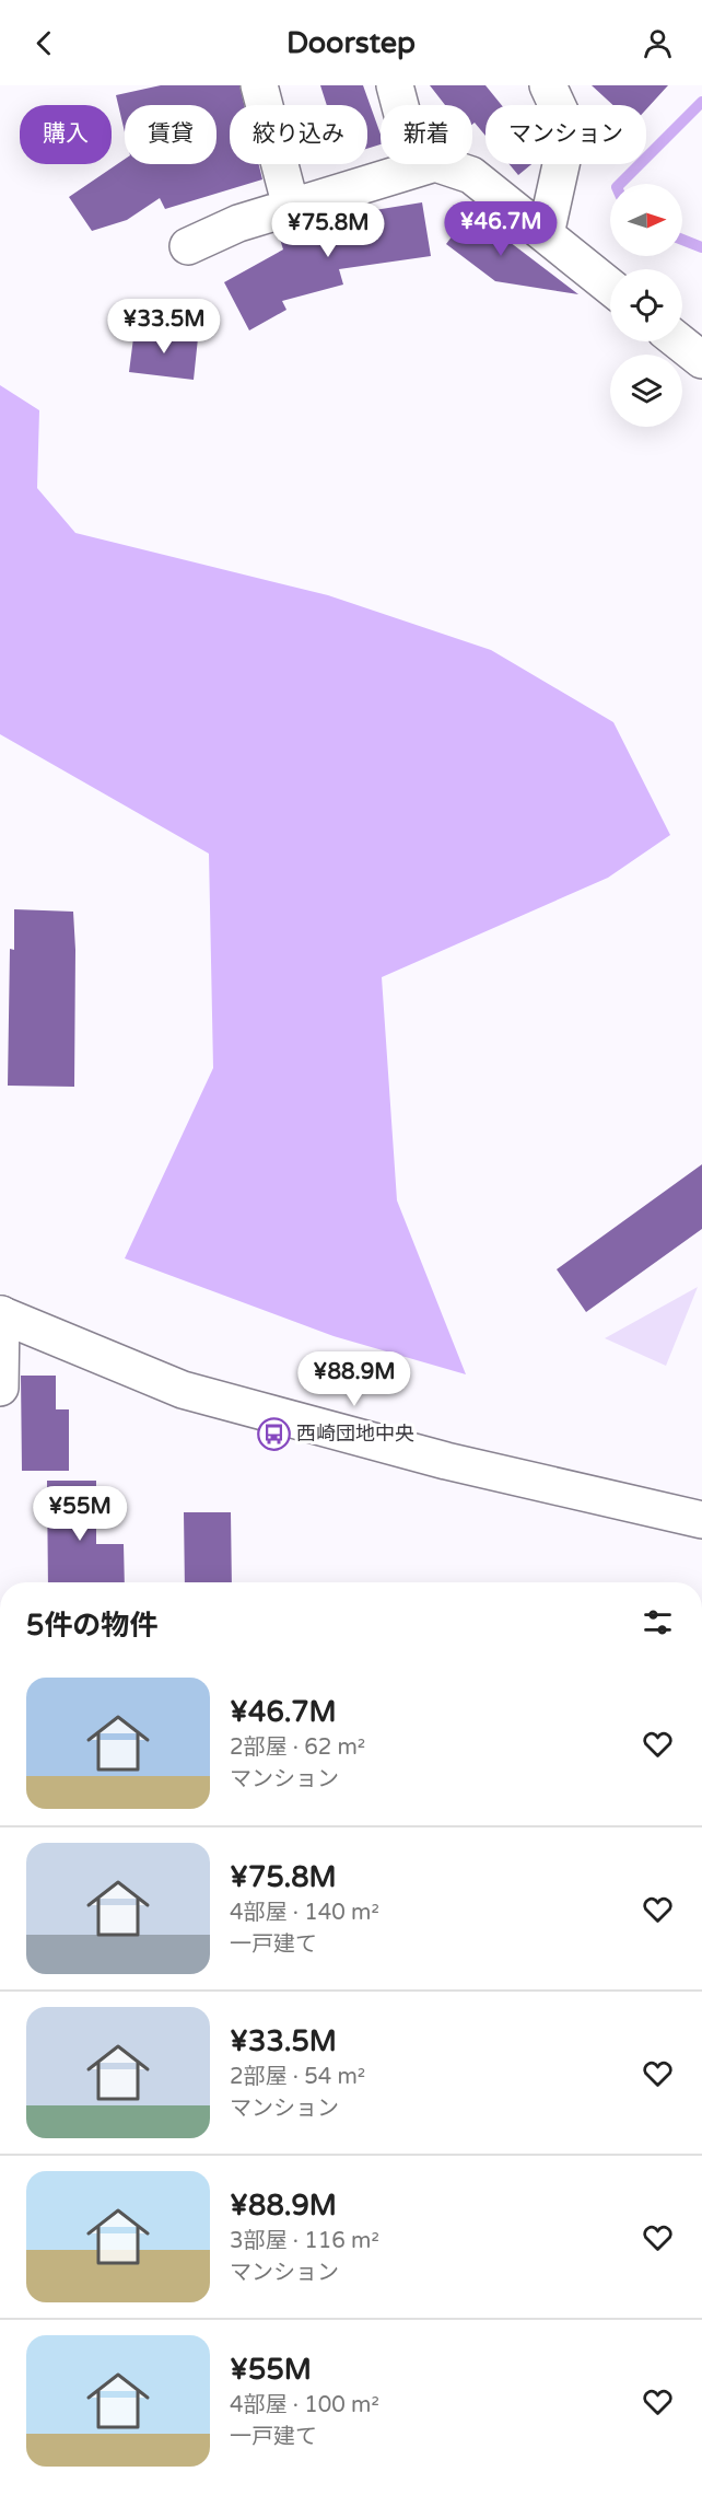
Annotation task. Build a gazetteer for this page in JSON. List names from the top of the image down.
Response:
{
  "places": {
    "bus stop": ["西崎団地中央"]
  },
  "north": "right",
  "page": {
    "header": "Doorstep",
    "chip": [
      "購入",
      "賃貸",
      "絞り込み",
      "新着",
      "マンション"
    ],
    "price": [
      "¥46.7M",
      "¥75.8M",
      "¥33.5M",
      "¥88.9M",
      "¥55M"
    ],
    "heading": "5件の物件",
    "list": [
      {
        "name": "¥46.7M",
        "note": "2部屋 · 62 m² · マンション"
      },
      {
        "name": "¥75.8M",
        "note": "4部屋 · 140 m² · 一戸建て"
      },
      {
        "name": "¥33.5M",
        "note": "2部屋 · 54 m² · マンション"
      },
      {
        "name": "¥88.9M",
        "note": "3部屋 · 116 m² · マンション"
      },
      {
        "name": "¥55M",
        "note": "4部屋 · 100 m² · 一戸建て"
      }
    ]
  }
}
